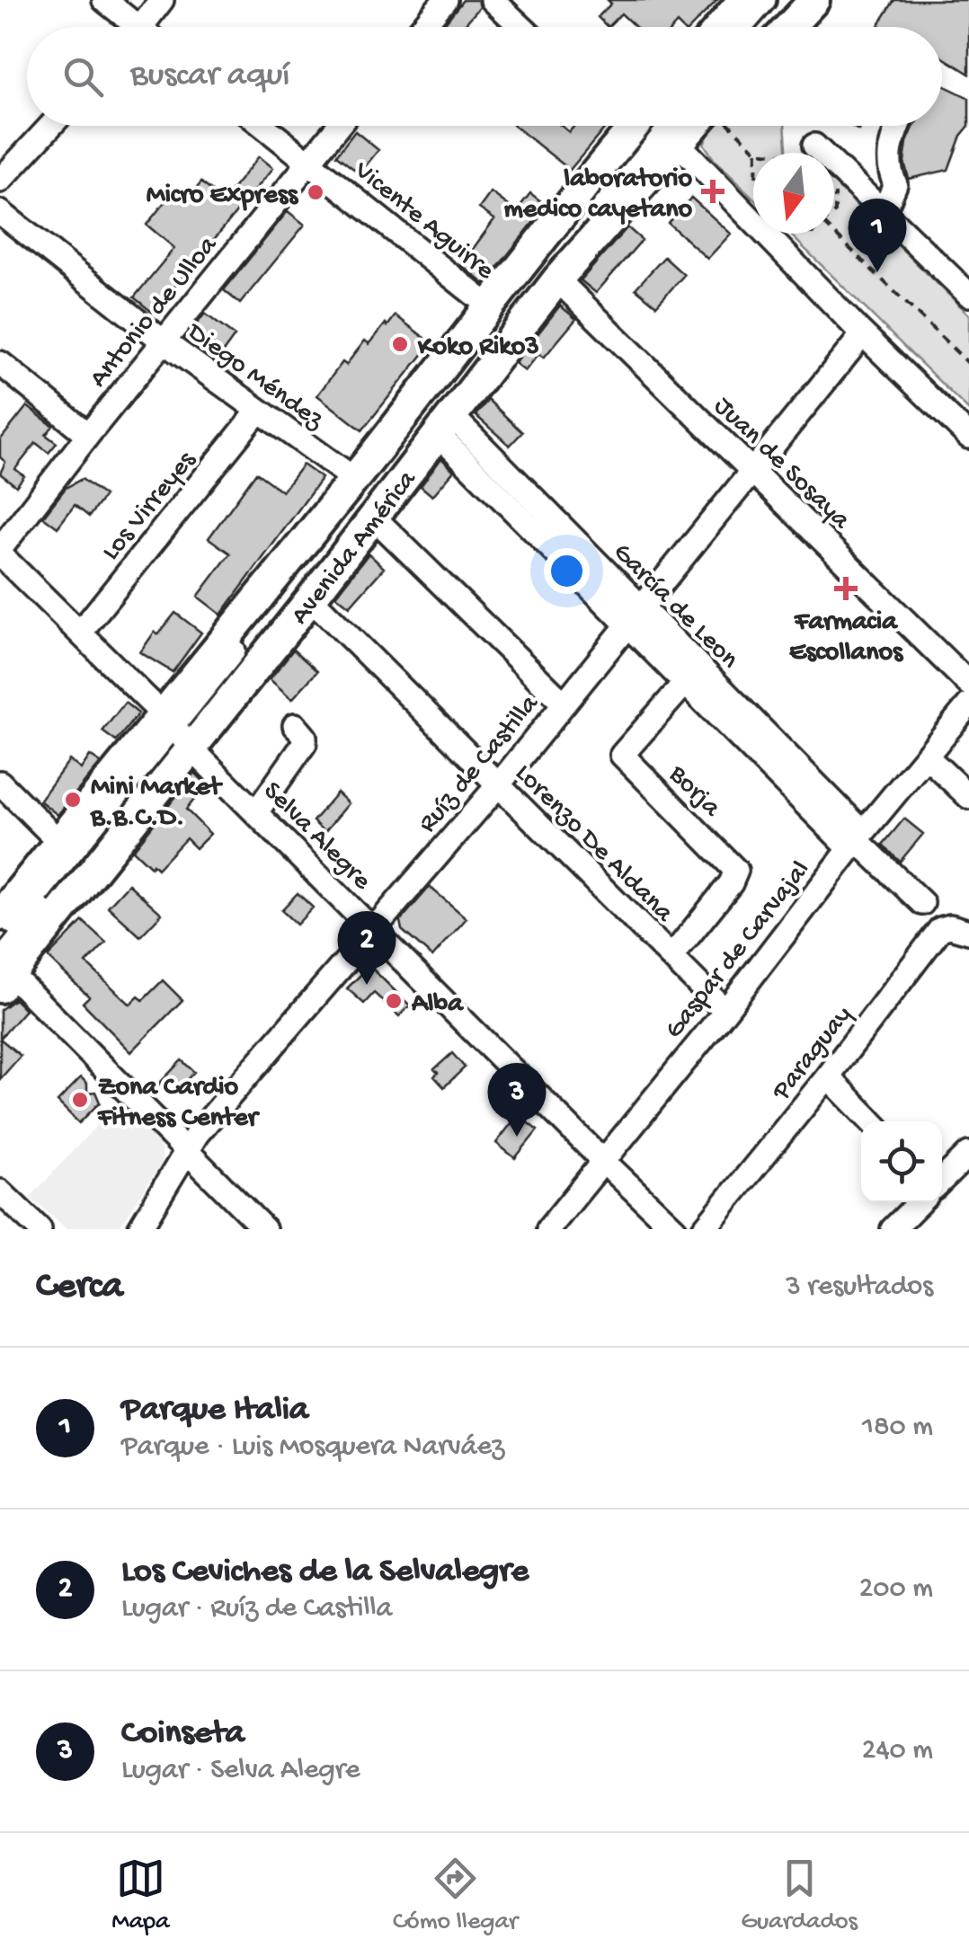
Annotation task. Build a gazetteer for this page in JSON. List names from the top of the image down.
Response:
{
  "streets": {
    "main road": ["Avenida América"],
    "street": [
      "Vicente Aguirre",
      "Antonio de Ulloa",
      "Diego Méndez",
      "Juan de Sosaya",
      "Los Virreyes",
      "García de Leon",
      "Ruíz de Castilla",
      "Borja",
      "Selva Alegre",
      "Lorenzo De Aldana",
      "Gaspar de Carvajal",
      "Paraguay"
    ]
  },
  "crossings": [
    ["Vicente Aguirre", "Antonio de Ulloa"],
    ["Vicente Aguirre", "Avenida América"],
    ["Antonio de Ulloa", "Diego Méndez"],
    ["Antonio de Ulloa", "Selva Alegre"],
    ["Diego Méndez", "Los Virreyes"],
    ["Diego Méndez", "Avenida América"],
    ["Juan de Sosaya", "Avenida América"],
    ["Juan de Sosaya", "Ruíz de Castilla"],
    ["Los Virreyes", "Selva Alegre"],
    ["Avenida América", "García de Leon"],
    ["Avenida América", "Selva Alegre"],
    ["Avenida América", "Lorenzo De Aldana"],
    ["García de Leon", "Ruíz de Castilla"],
    ["García de Leon", "Borja"],
    ["García de Leon", "Gaspar de Carvajal"],
    ["Ruíz de Castilla", "Selva Alegre"],
    ["Ruíz de Castilla", "Lorenzo De Aldana"],
    ["Borja", "Lorenzo De Aldana"],
    ["Selva Alegre", "Gaspar de Carvajal"],
    ["Lorenzo De Aldana", "Gaspar de Carvajal"]
  ],
  "places": {
    "health": ["laboratorio medico cayetano", "Farmacia Escollanos"],
    "other": [
      "Micro Express",
      "Koko Riko3",
      "Mini Market B.B.C.D.",
      "Alba",
      "Zona Cardio Fitness Center"
    ]
  },
  "north": "bottom",
  "page": {
    "search": "Buscar aquí",
    "pins": ["1", "2", "3"],
    "heading": ["Cerca", "3 resultados"],
    "list": [
      {
        "mark": "1",
        "name": "Parque Italia",
        "note": "Parque · Luis Mosquera Narváez",
        "value": "180 m"
      },
      {
        "mark": "2",
        "name": "Los Ceviches de la Selvalegre",
        "note": "Lugar · Ruíz de Castilla",
        "value": "200 m"
      },
      {
        "mark": "3",
        "name": "Coinseta",
        "note": "Lugar · Selva Alegre",
        "value": "240 m"
      }
    ],
    "nav": ["Mapa", "Cómo llegar", "Guardados"]
  }
}
